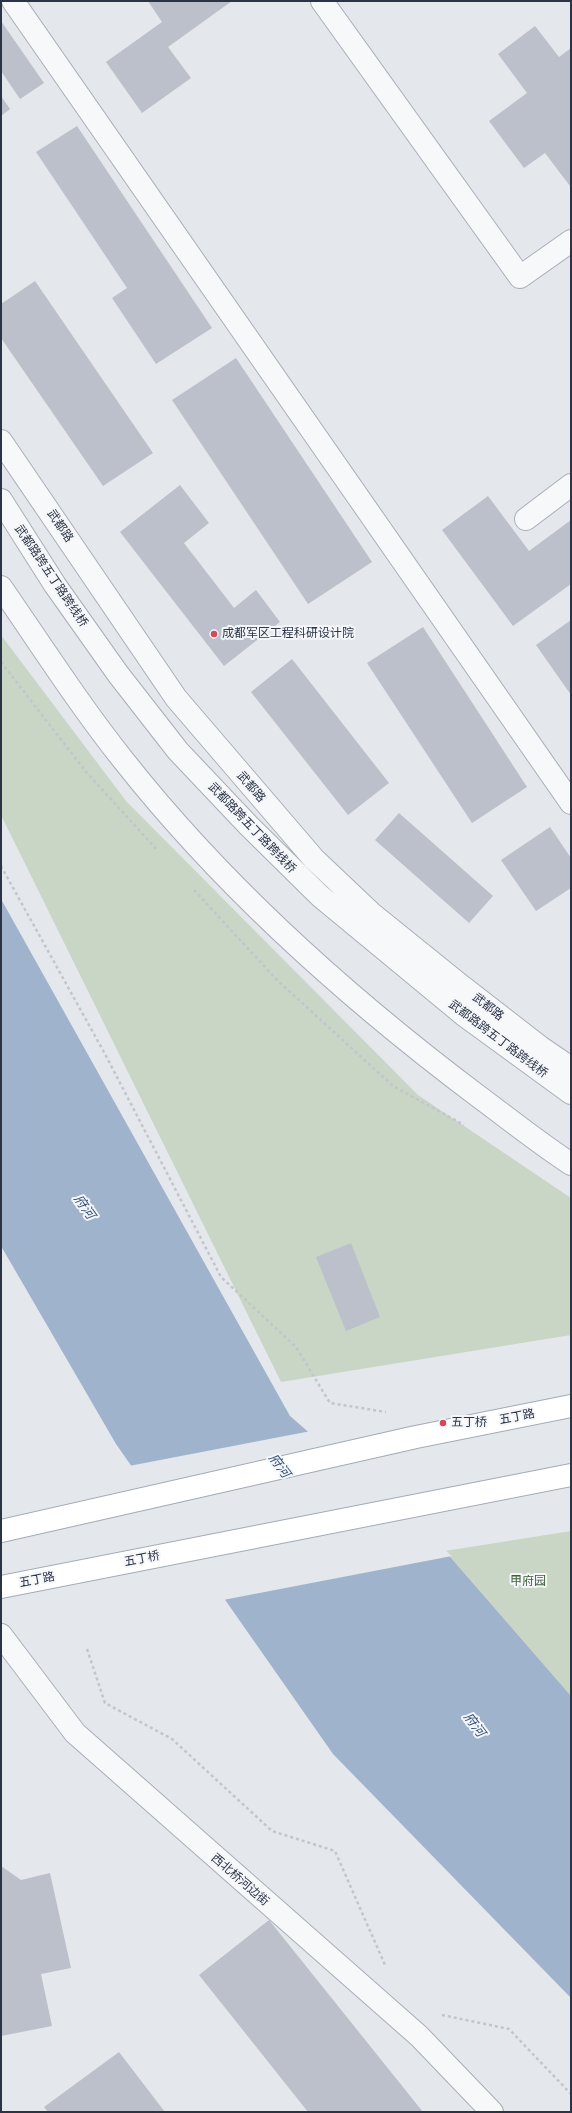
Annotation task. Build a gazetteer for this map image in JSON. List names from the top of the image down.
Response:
{
  "streets": {
    "main road": ["五丁路", "五丁桥"],
    "street": ["武都路", "武都路跨五丁路跨线桥", "西北桥河边街"]
  },
  "crossings": [
    ["五丁路", "五丁桥"]
  ],
  "water": ["府河"],
  "parks": ["甲府园"],
  "places": ["成都军区工程科研设计院", "五丁桥"]
}
